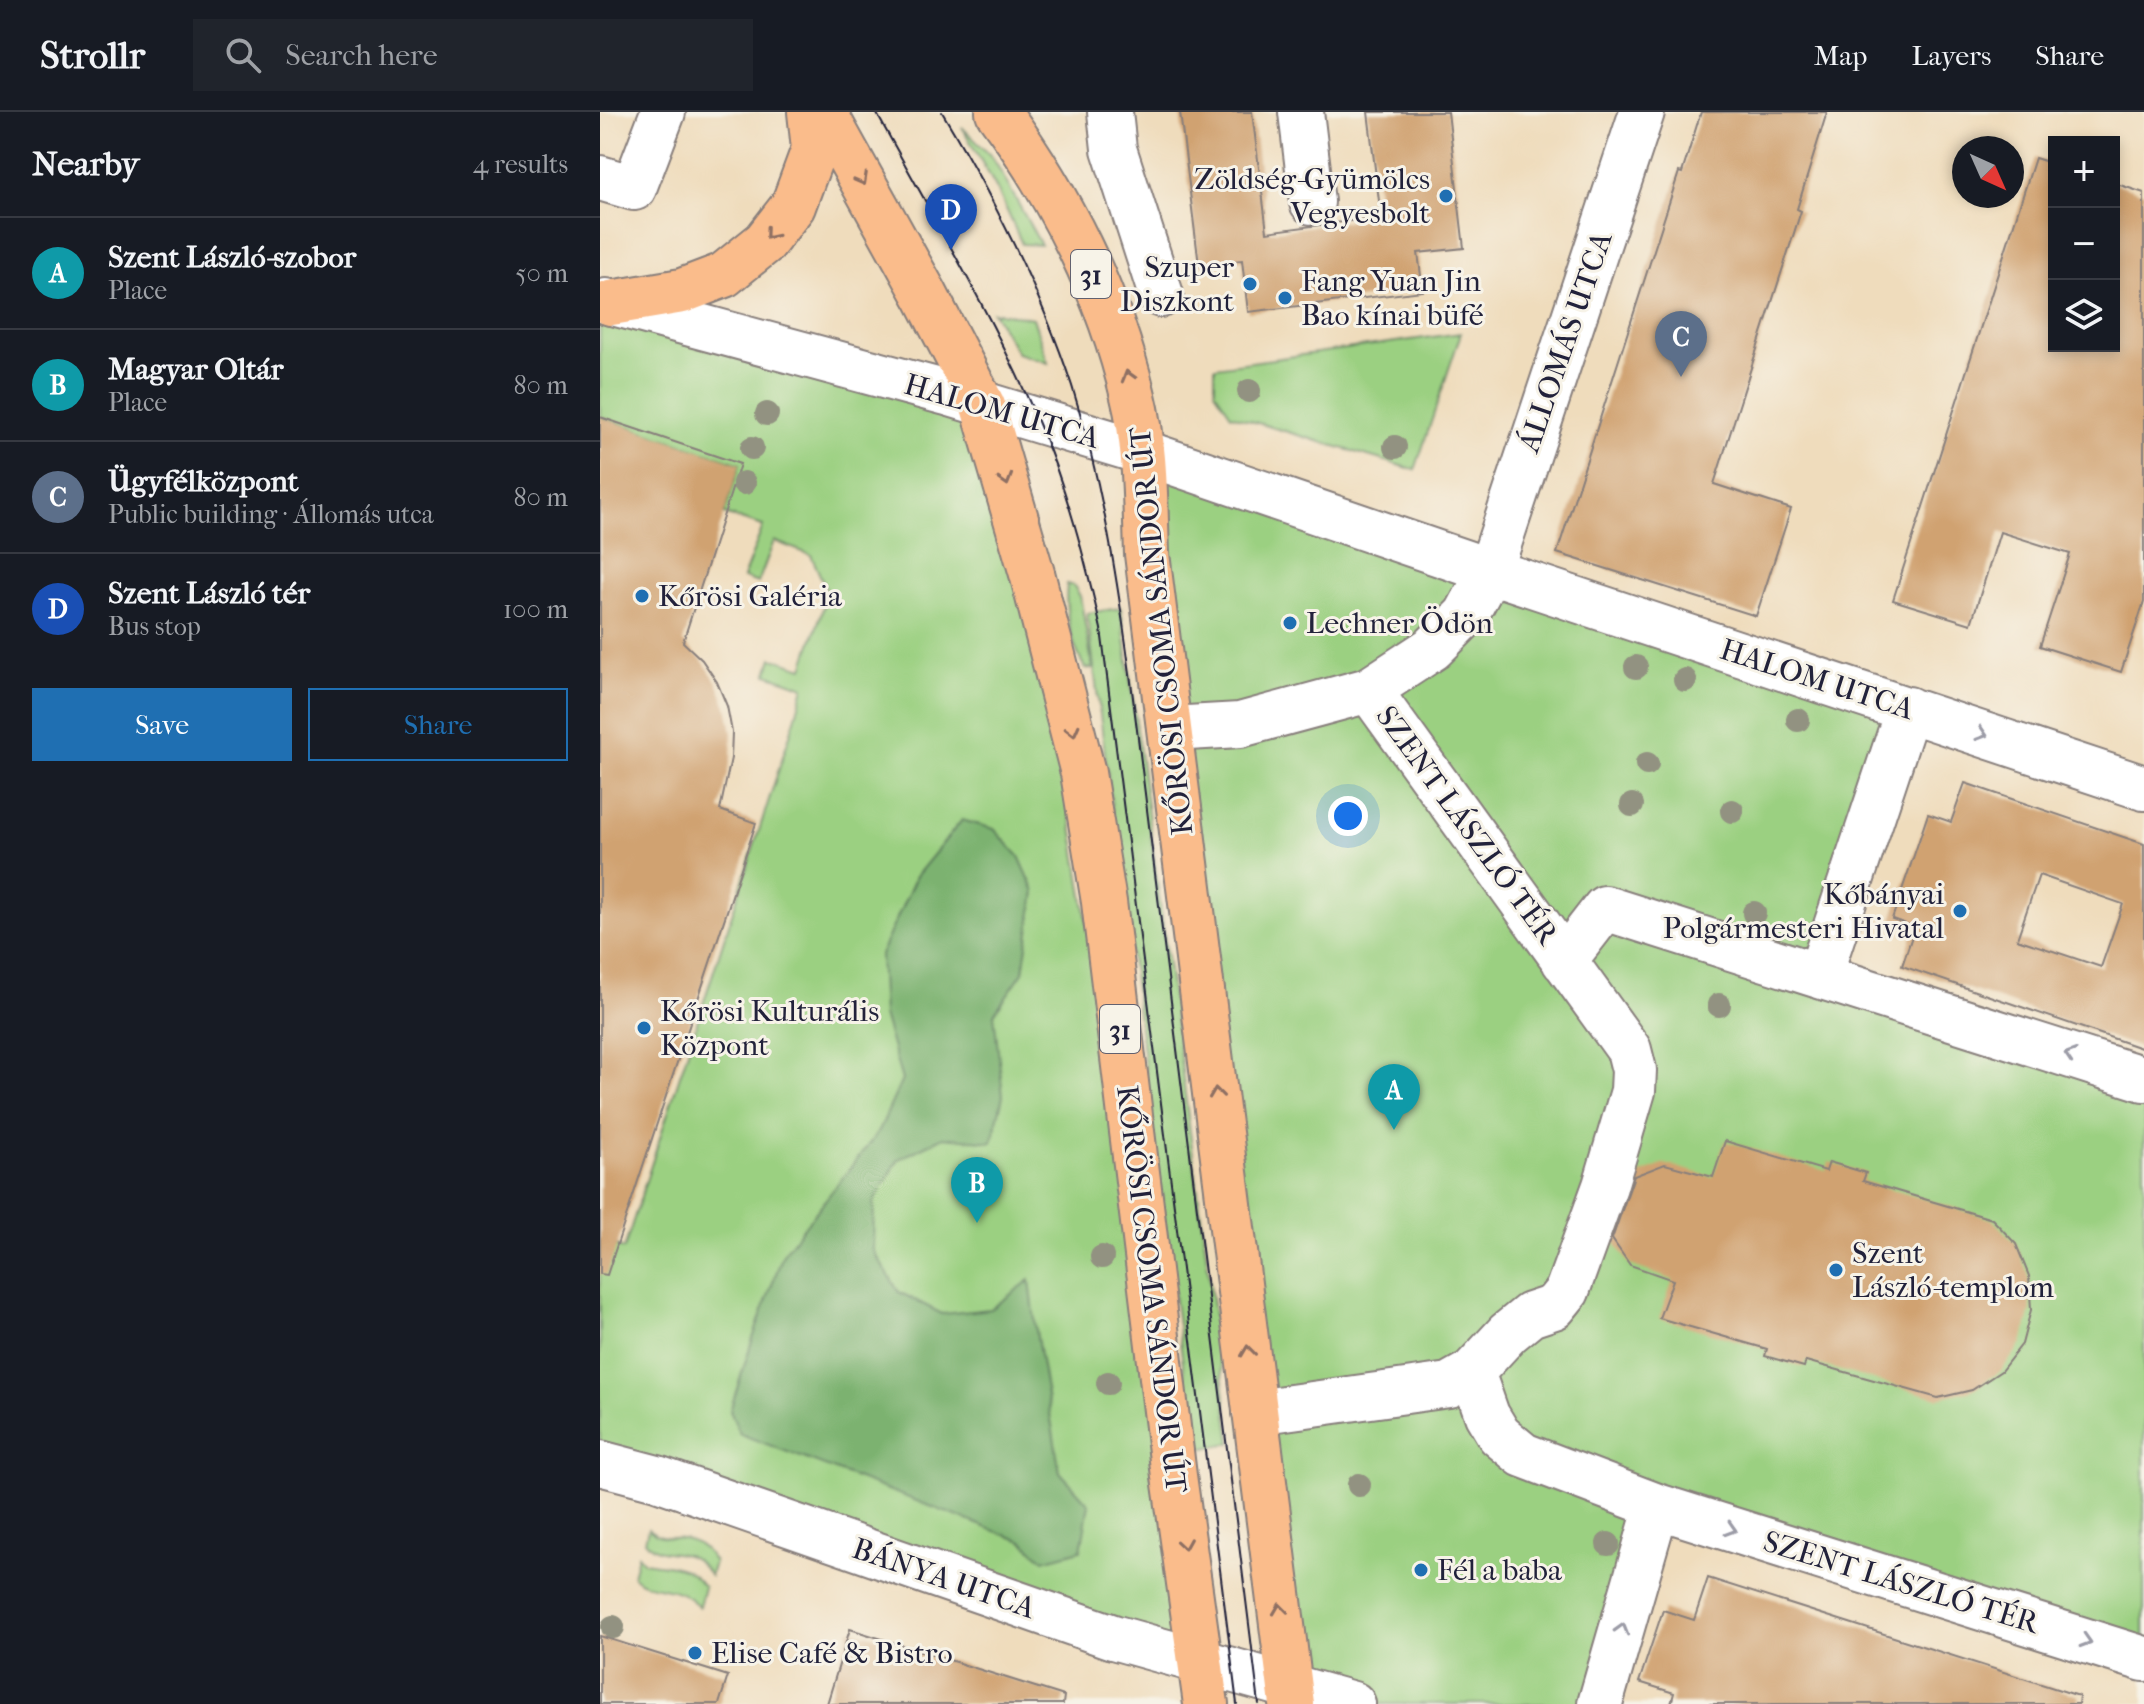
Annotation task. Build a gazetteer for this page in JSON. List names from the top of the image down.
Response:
{
  "streets": {
    "main road": ["31", "KŐRÖSI CSOMA SÁNDOR ÚT"],
    "street": [
      "ÁLLOMÁS UTCA",
      "HALOM UTCA",
      "SZENT LÁSZLÓ TÉR",
      "BÁNYA UTCA"
    ]
  },
  "crossings": [
    ["ÁLLOMÁS UTCA", "HALOM UTCA"],
    ["HALOM UTCA", "KŐRÖSI CSOMA SÁNDOR ÚT"],
    ["KŐRÖSI CSOMA SÁNDOR ÚT", "SZENT LÁSZLÓ TÉR"],
    ["KŐRÖSI CSOMA SÁNDOR ÚT", "BÁNYA UTCA"]
  ],
  "places": [
    "Zöldség-Gyümölcs Vegyesbolt",
    "Szuper Diszkont",
    "Fang Yuan Jin Bao kínai büfé",
    "Kőrösi Galéria",
    "Lechner Ödön",
    "Kőbányai Polgármesteri Hivatal",
    "Kőrösi Kulturális Központ",
    "Szent László-templom",
    "Fél a baba",
    "Elise Café & Bistro"
  ],
  "north": "bottom right",
  "page": {
    "header": "Strollr",
    "search": "Search here",
    "nav": ["Map", "Layers", "Share"],
    "heading": ["Nearby", "4 results"],
    "map_buttons": ["+", "−"],
    "pins": [
      "D",
      "C",
      "A",
      "B"
    ],
    "list": [
      {
        "mark": "A",
        "name": "Szent László-szobor",
        "note": "Place",
        "value": "50 m"
      },
      {
        "mark": "B",
        "name": "Magyar Oltár",
        "note": "Place",
        "value": "80 m"
      },
      {
        "mark": "C",
        "name": "Ügyfélközpont",
        "note": "Public building · Állomás utca",
        "value": "80 m"
      },
      {
        "mark": "D",
        "name": "Szent László tér",
        "note": "Bus stop",
        "value": "100 m"
      }
    ],
    "buttons": ["Save", "Share"]
  }
}
